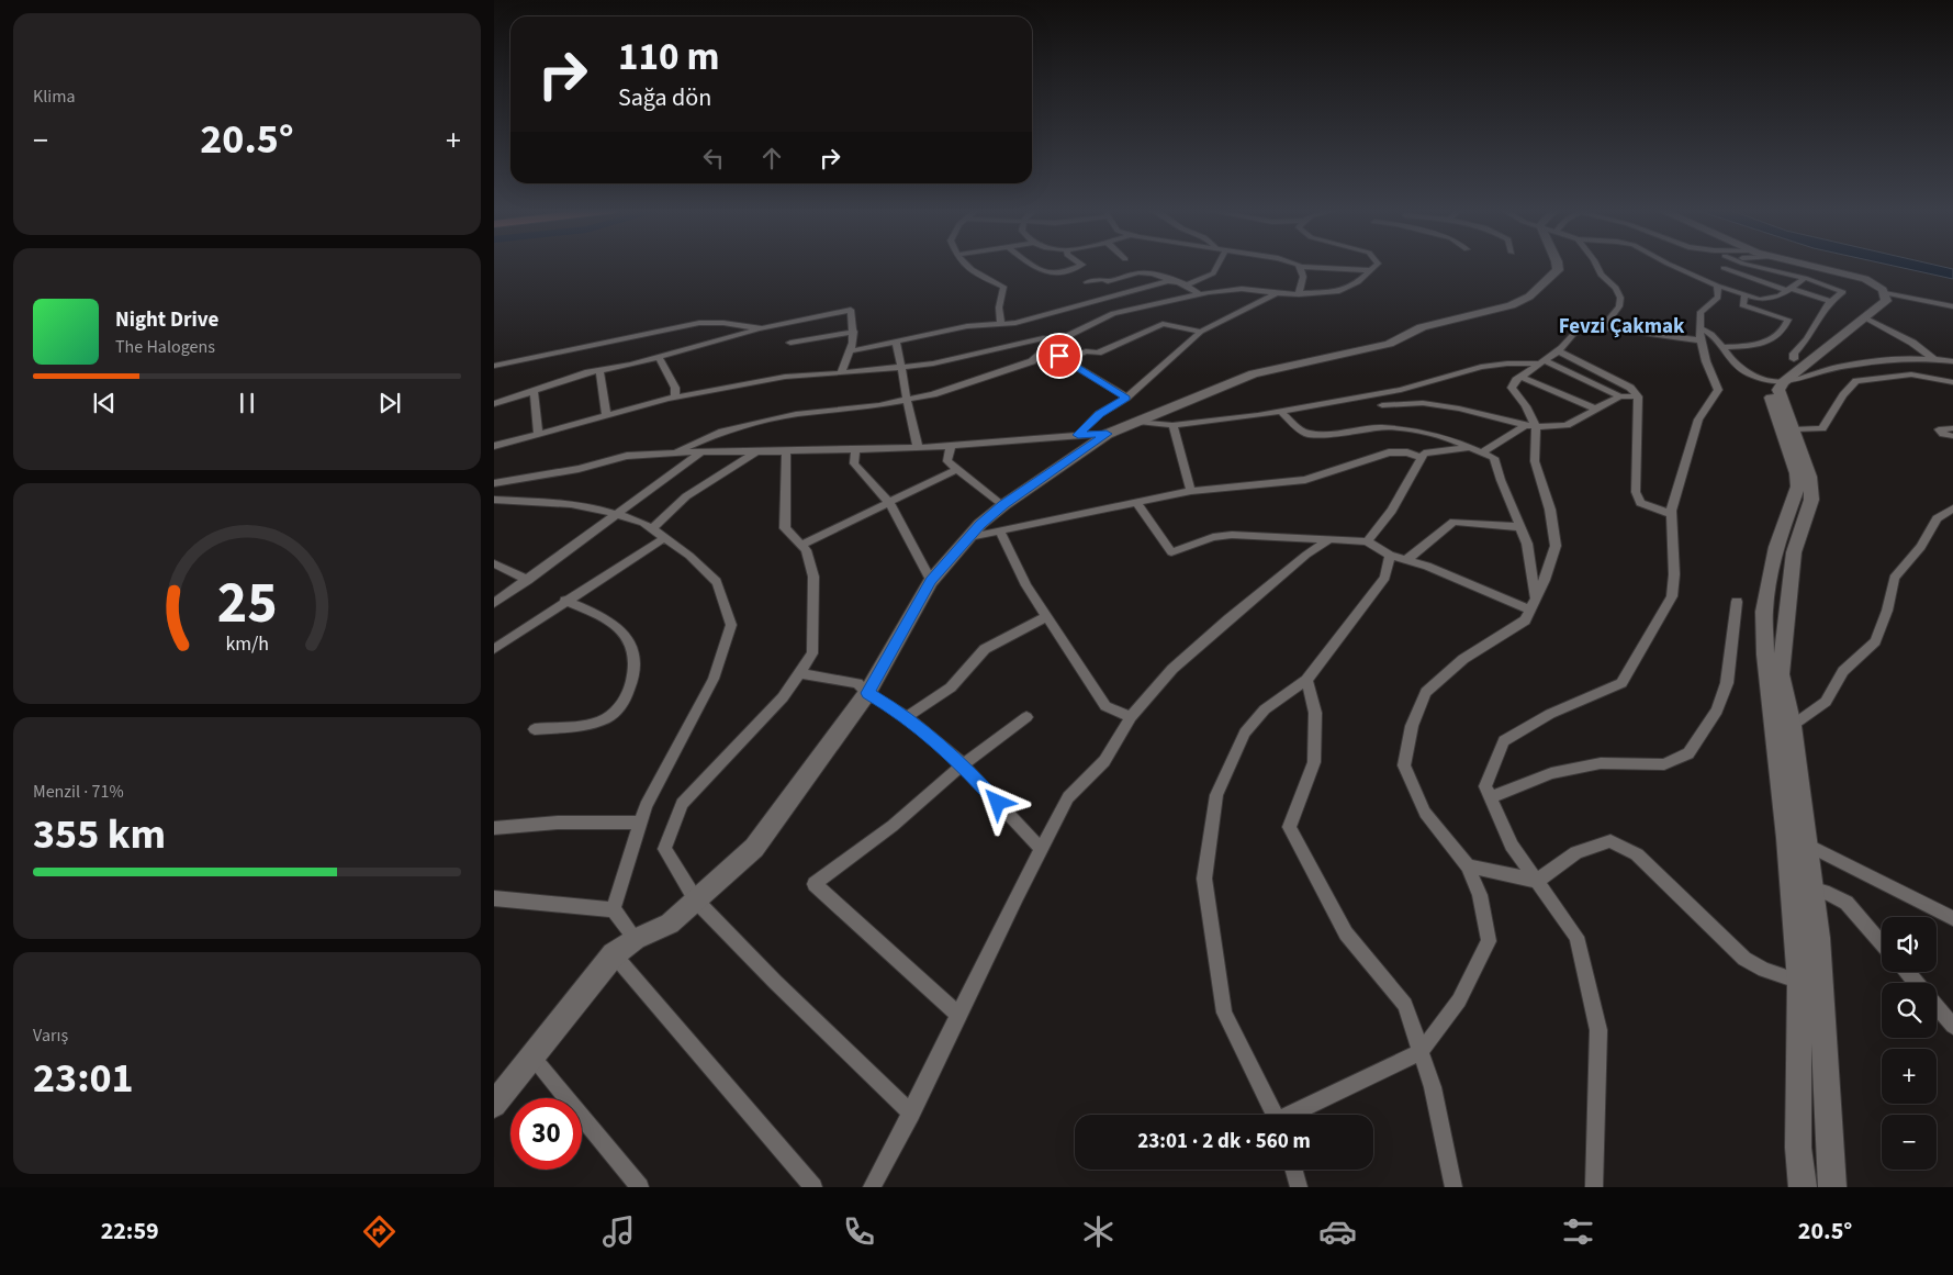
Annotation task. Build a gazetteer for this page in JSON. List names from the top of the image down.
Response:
{
  "districts": ["Fevzi Çakmak"],
  "page": {
    "tile": [
      "Klima",
      ["Menzil · 71%", "355 km"],
      ["Varış", "23:01"]
    ],
    "turn": ["110 m", "Sağa dön"],
    "heat": ["−", "20.5°", "+"],
    "song": ["Night Drive", "The Halogens"],
    "map_buttons": ["+", "−"],
    "limit": "30",
    "trip": "23:01 · 2 dk · 560 m",
    "tabs": ["22:59", "20.5°"],
    "gauge": ["25", "km/h"]
  }
}
